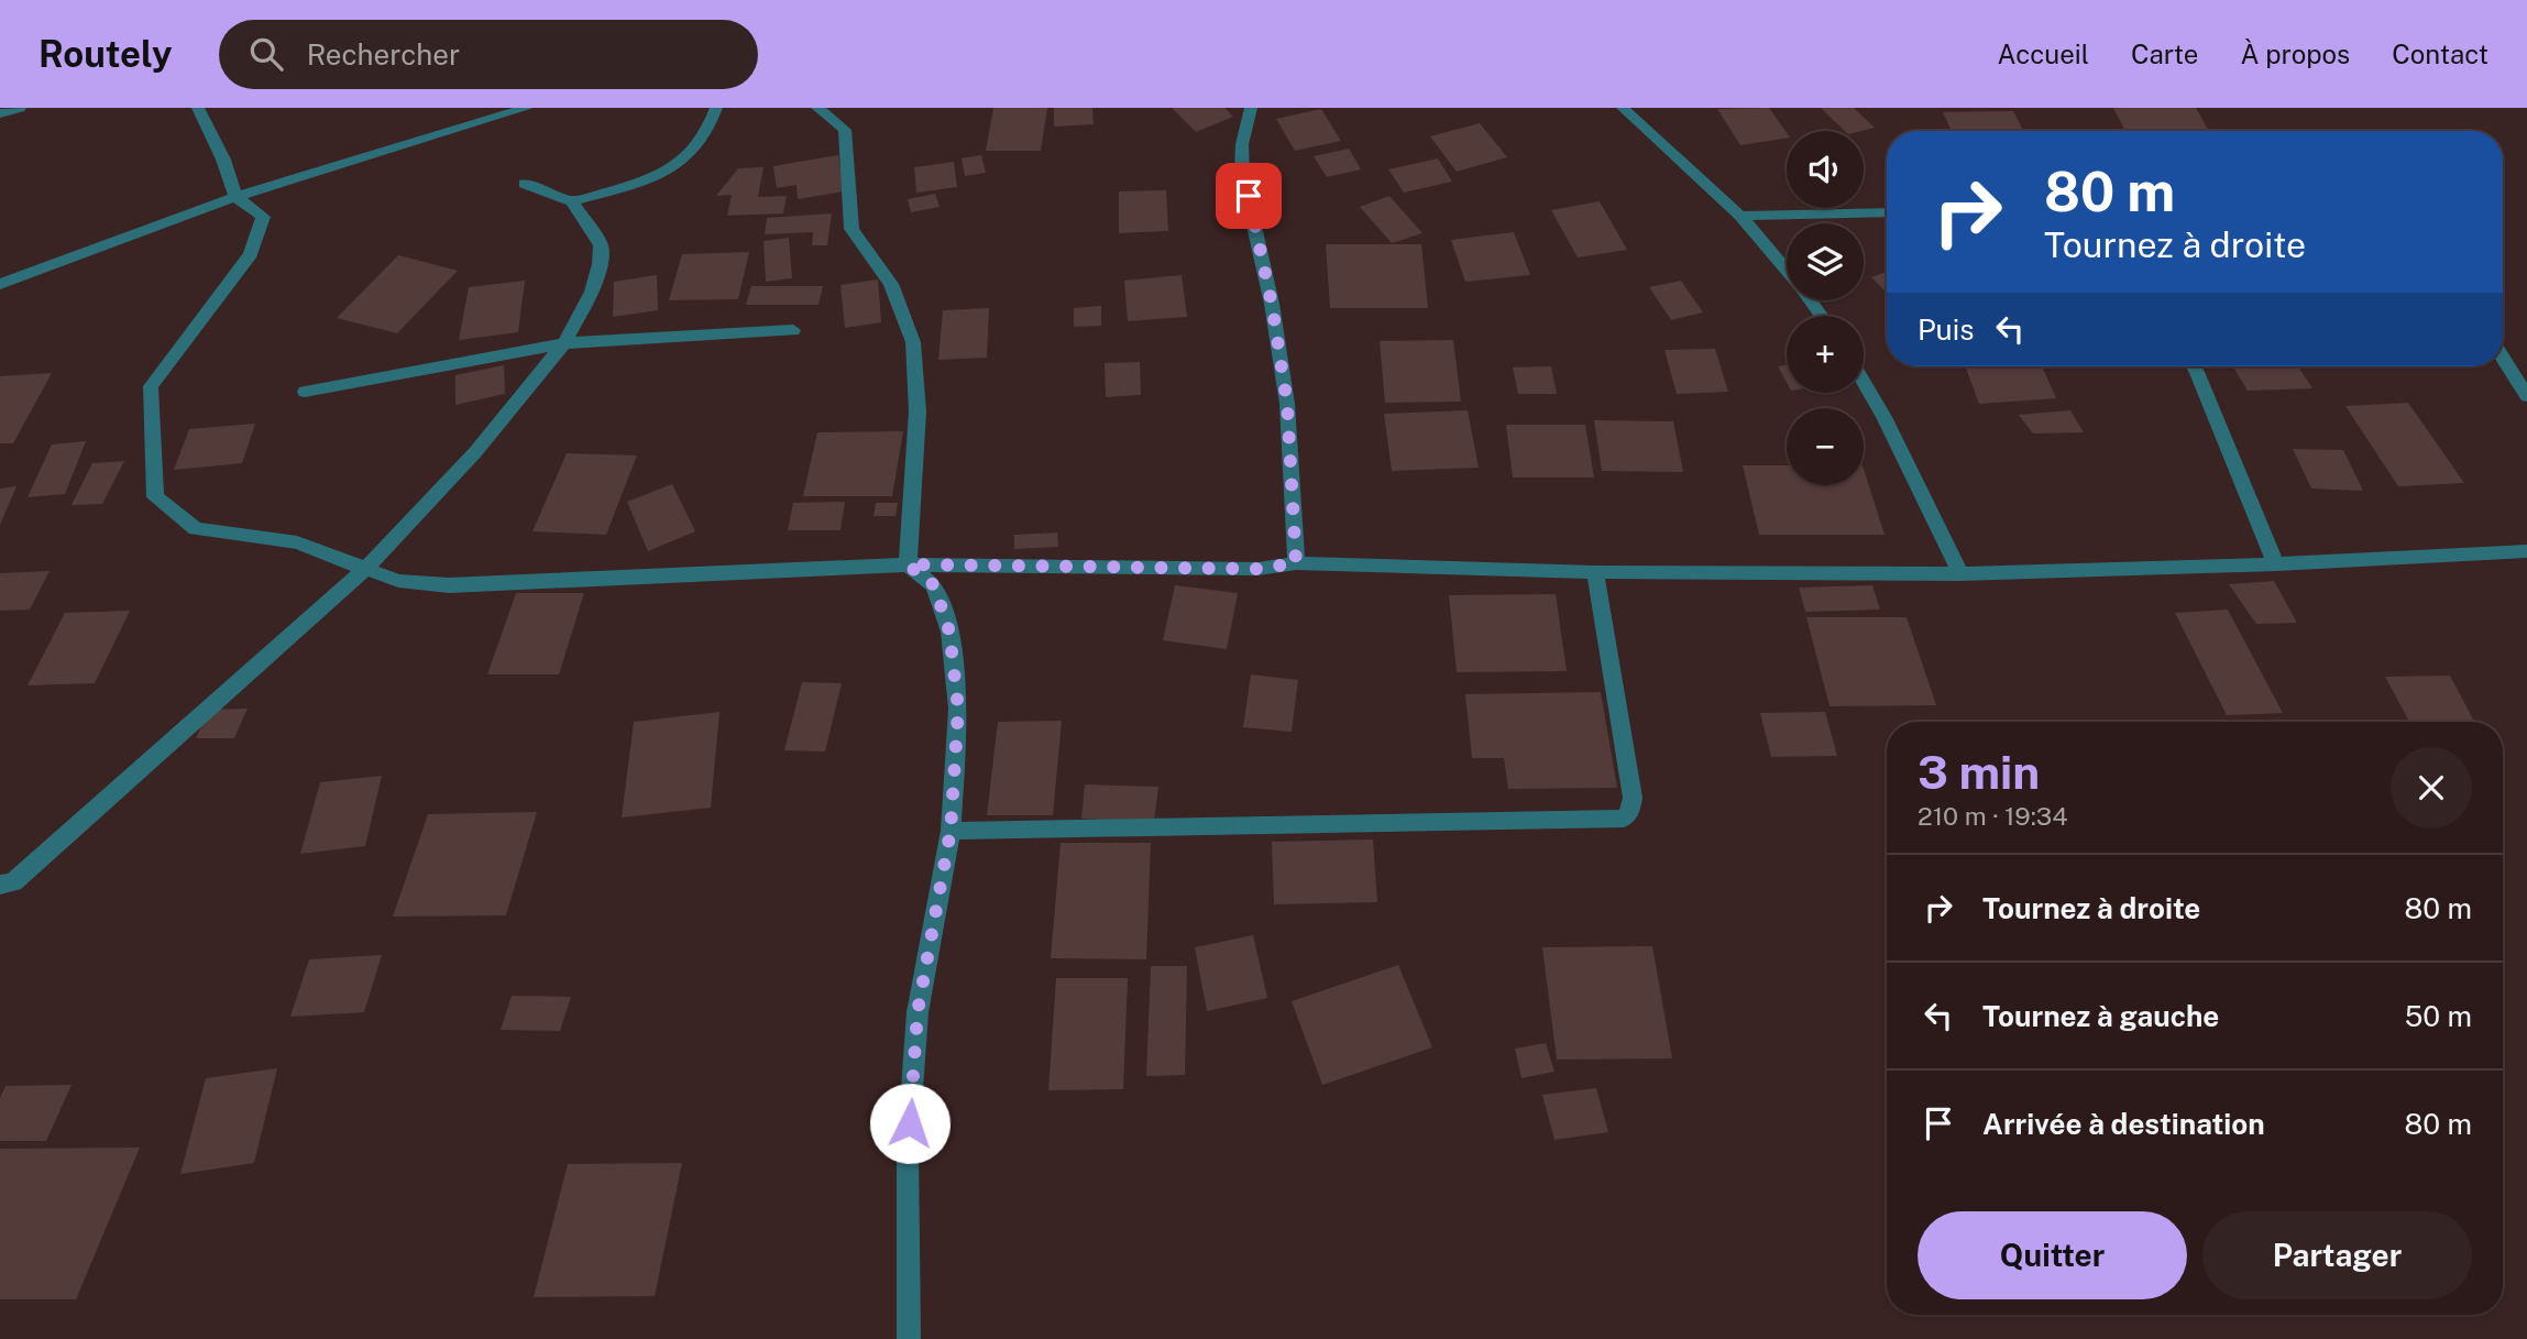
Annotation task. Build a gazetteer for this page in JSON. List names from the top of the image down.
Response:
{
  "page": {
    "header": "Routely",
    "search": "Rechercher",
    "nav": [
      "Accueil",
      "Carte",
      "À propos",
      "Contact"
    ],
    "map_buttons": ["+", "−"],
    "turn": ["80 m", "Tournez à droite"],
    "then": "Puis",
    "heading": ["3 min", "210 m · 19:34"],
    "list": [
      {
        "name": "Tournez à droite",
        "value": "80 m"
      },
      {
        "name": "Tournez à gauche",
        "value": "50 m"
      },
      {
        "name": "Arrivée à destination",
        "value": "80 m"
      }
    ],
    "buttons": ["Quitter", "Partager"]
  }
}
